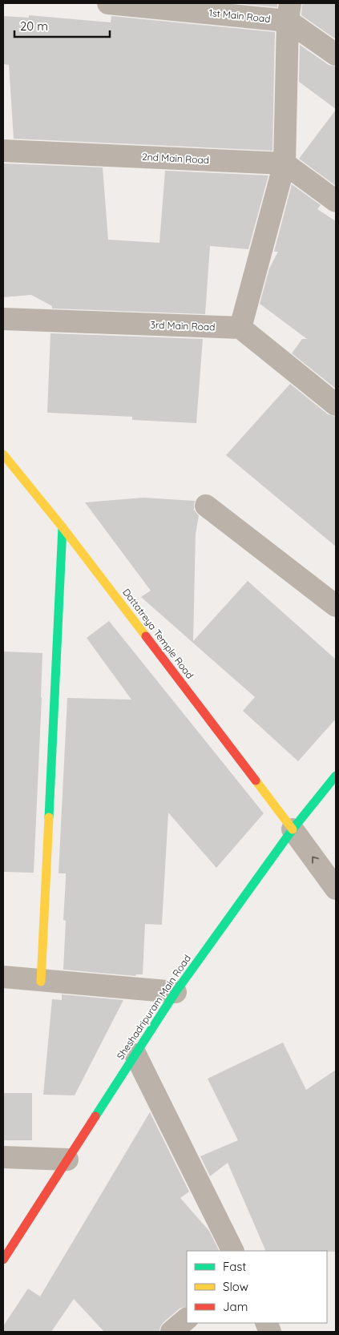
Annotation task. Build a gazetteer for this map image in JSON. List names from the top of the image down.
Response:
{
  "streets": {
    "street": [
      "1st Main Road",
      "2nd Main Road",
      "3rd Main Road",
      "Dattatreya Temple Road",
      "Sheshadripuram Main Road"
    ]
  },
  "crossings": [
    ["Dattatreya Temple Road", "Sheshadripuram Main Road"]
  ],
  "legend": ["Fast", "Slow", "Jam"],
  "scale_bar": "20 m"
}
